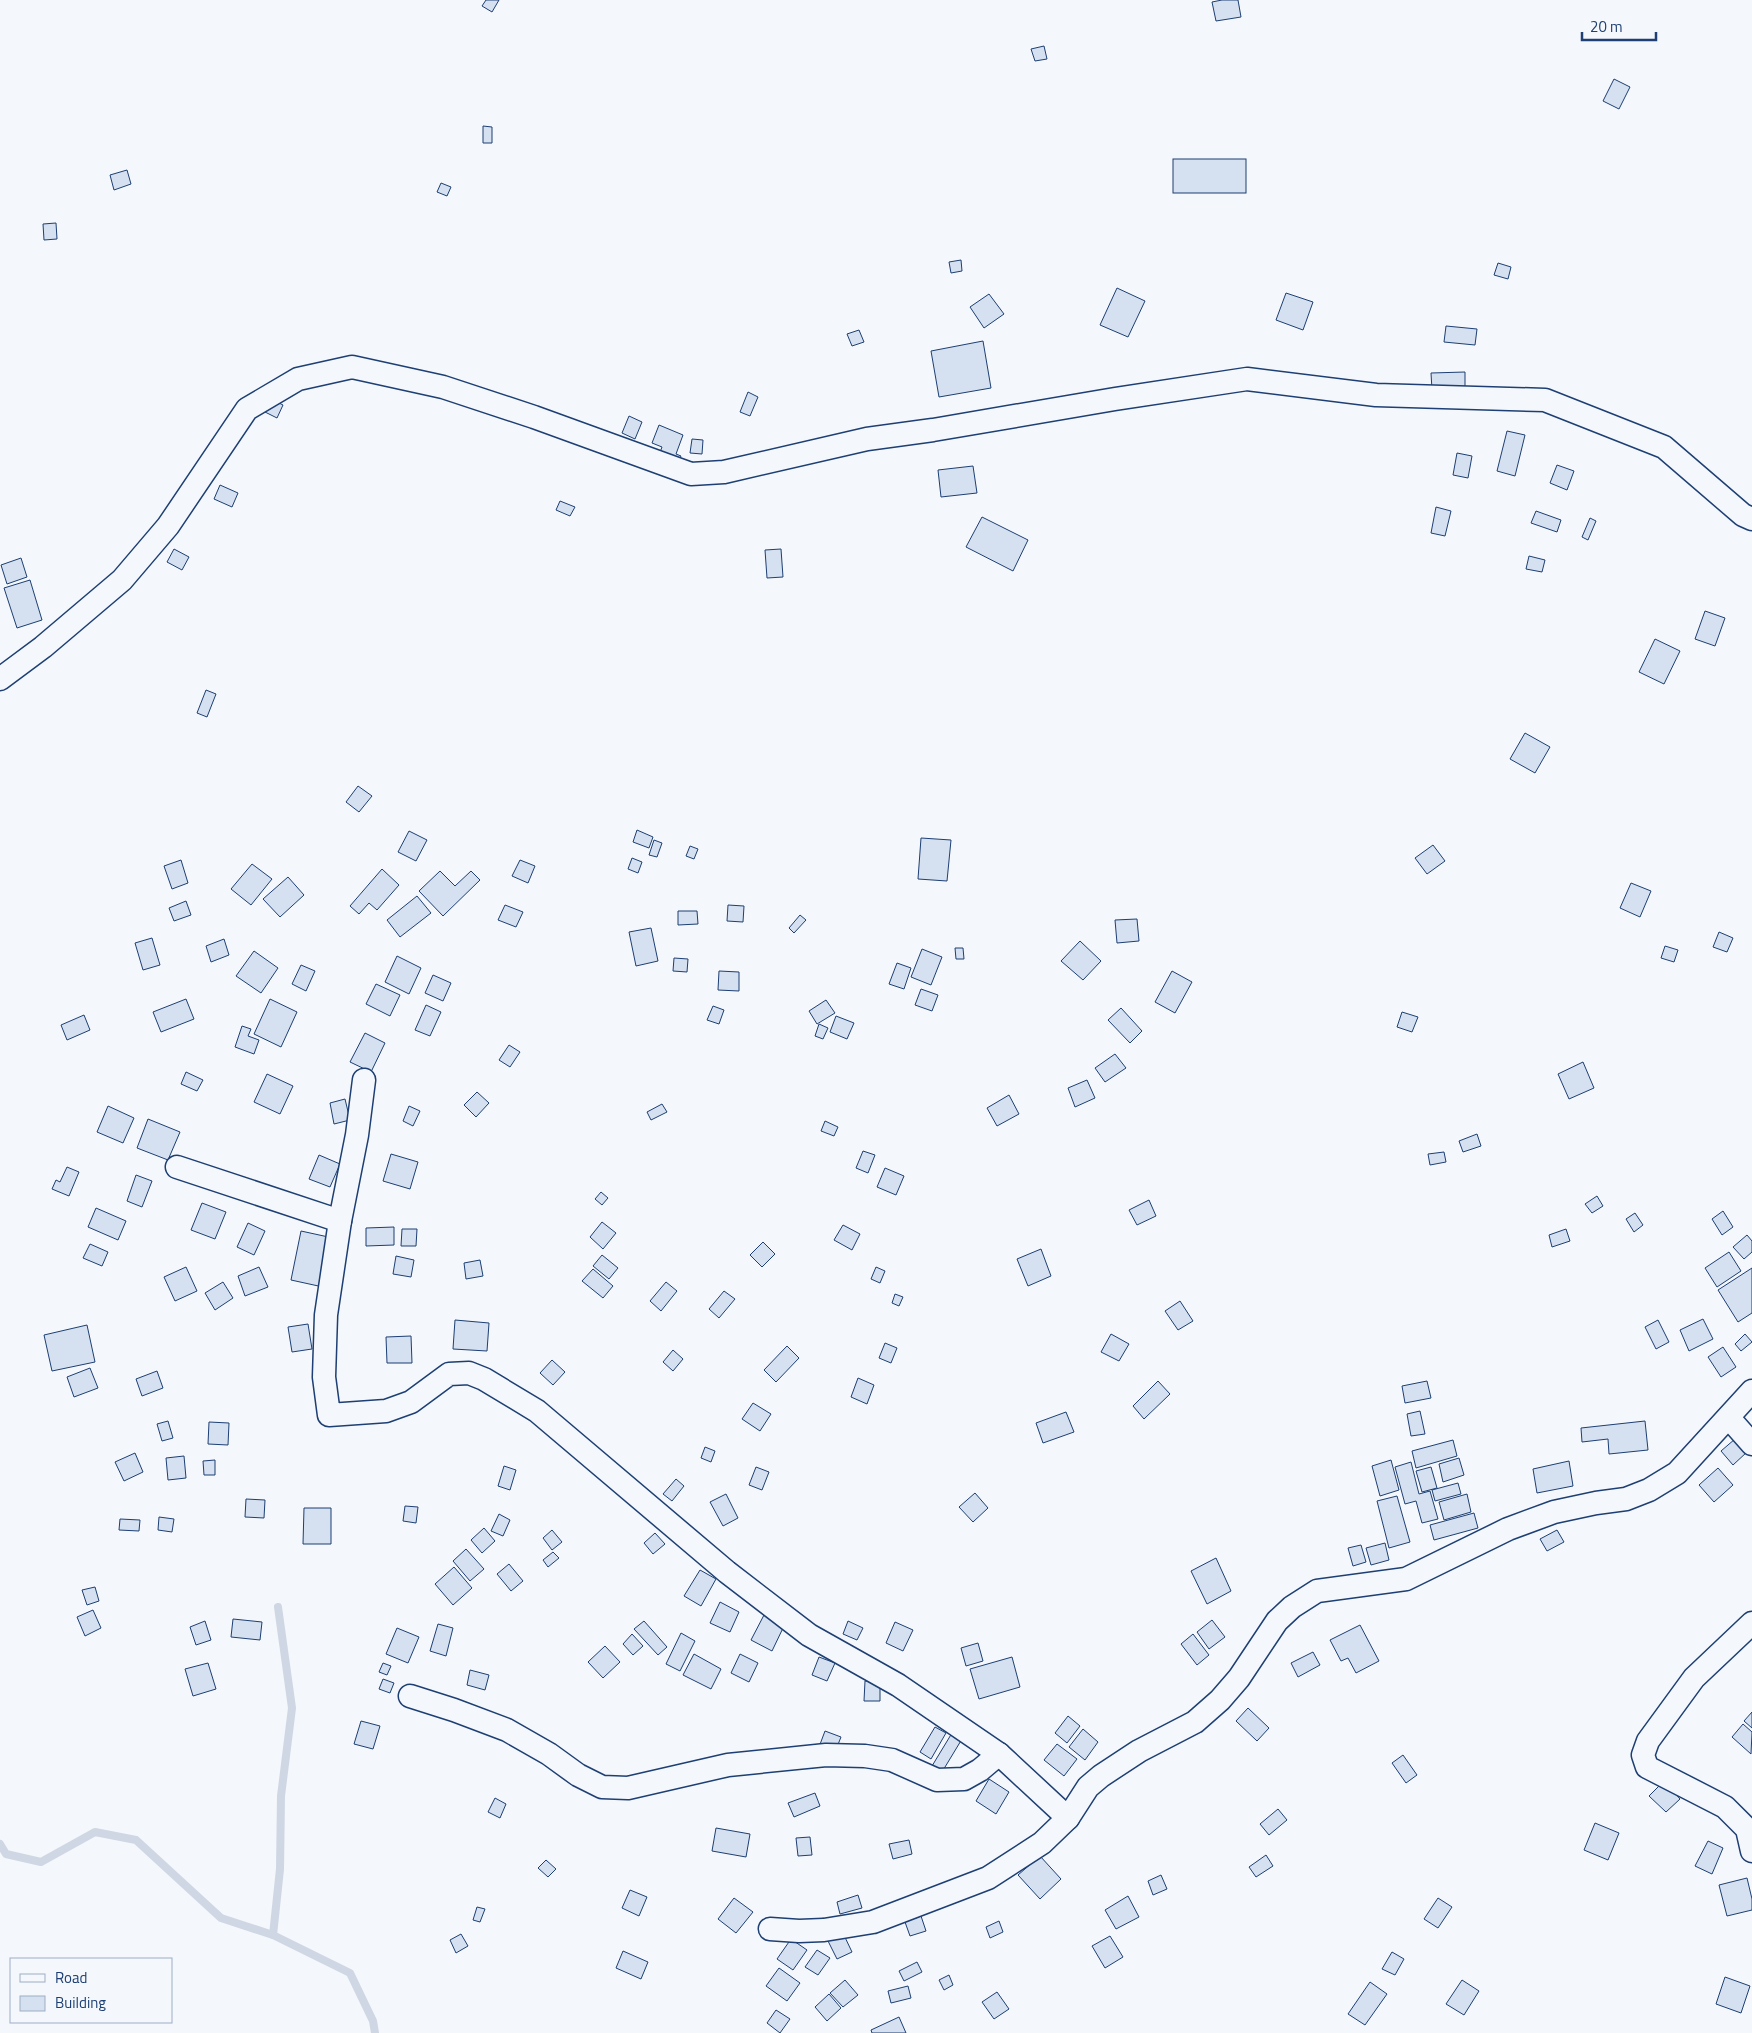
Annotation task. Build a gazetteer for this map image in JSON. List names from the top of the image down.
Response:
{
  "legend": ["Road", "Building"],
  "scale_bar": "20 m"
}
